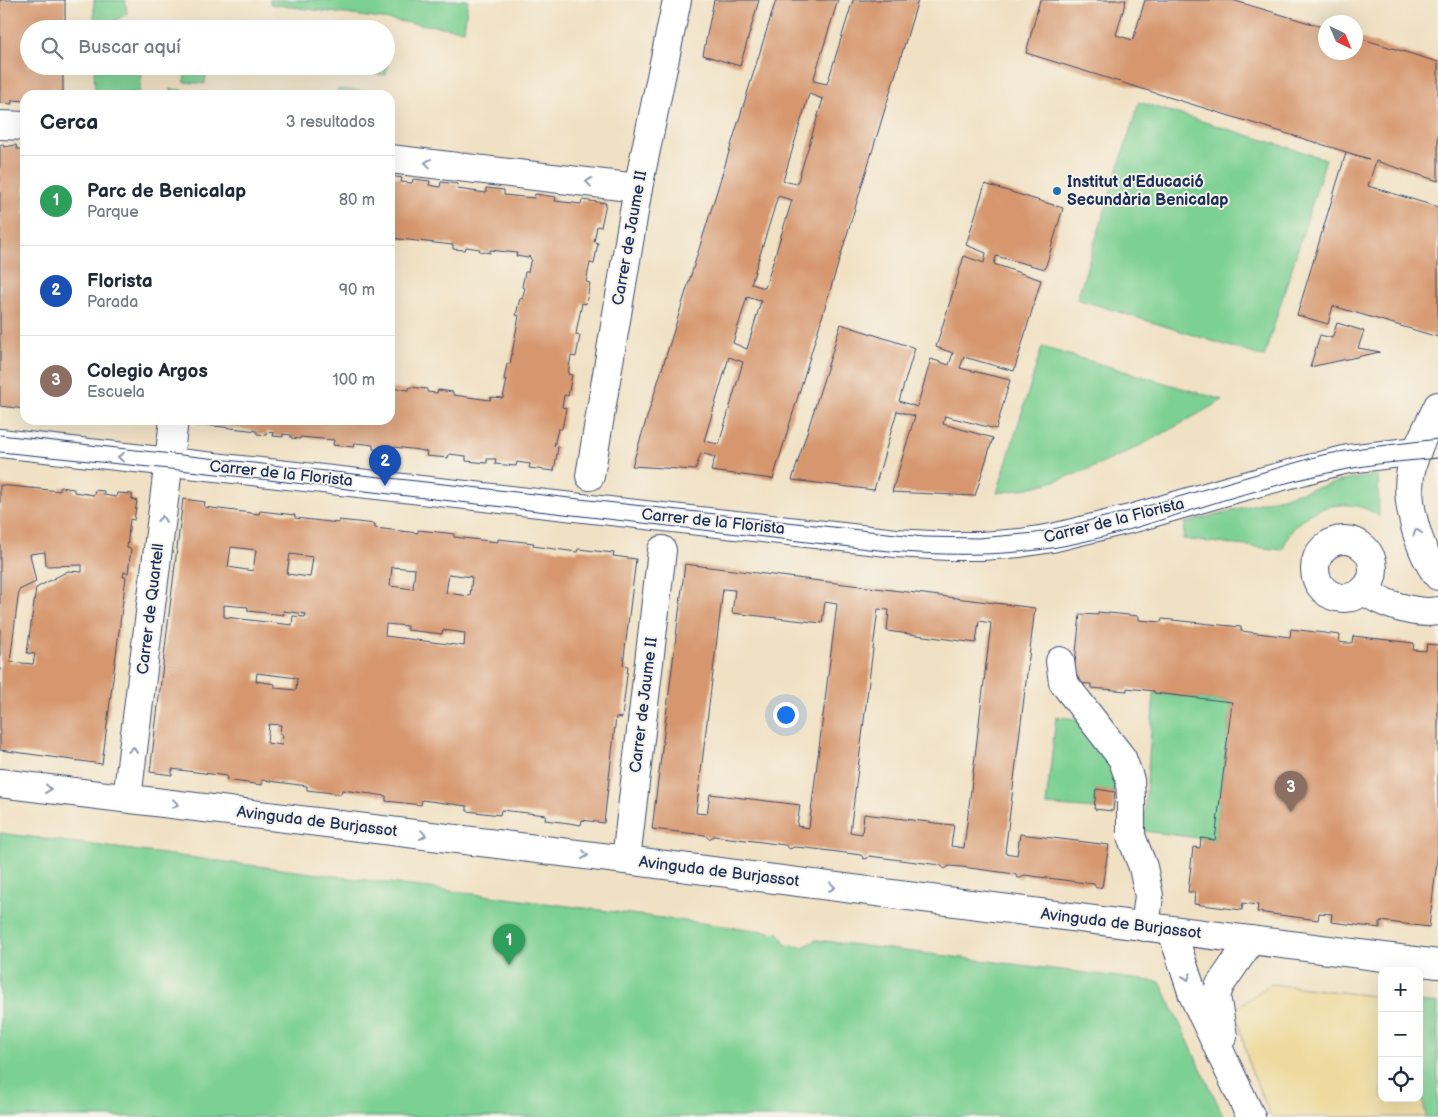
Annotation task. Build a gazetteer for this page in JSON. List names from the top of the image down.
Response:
{
  "streets": {
    "street": [
      "Carrer de Jaume II",
      "Carrer de la Florista",
      "Carrer de Quartell",
      "Avinguda de Burjassot"
    ]
  },
  "crossings": [
    ["Carrer de Jaume II", "Avinguda de Burjassot"],
    ["Carrer de la Florista", "Carrer de Quartell"],
    ["Carrer de Quartell", "Avinguda de Burjassot"]
  ],
  "one_way": ["Carrer de Quartell", "Avinguda de Burjassot"],
  "places": ["Institut d'Educació Secundària Benicalap"],
  "north": "bottom right",
  "page": {
    "search": "Buscar aquí",
    "heading": ["Cerca", "3 resultados"],
    "list": [
      {
        "mark": "1",
        "name": "Parc de Benicalap",
        "note": "Parque",
        "value": "80 m"
      },
      {
        "mark": "2",
        "name": "Florista",
        "note": "Parada",
        "value": "90 m"
      },
      {
        "mark": "3",
        "name": "Colegio Argos",
        "note": "Escuela",
        "value": "100 m"
      }
    ],
    "pins": ["2", "3", "1"],
    "map_buttons": ["+", "−"]
  }
}
